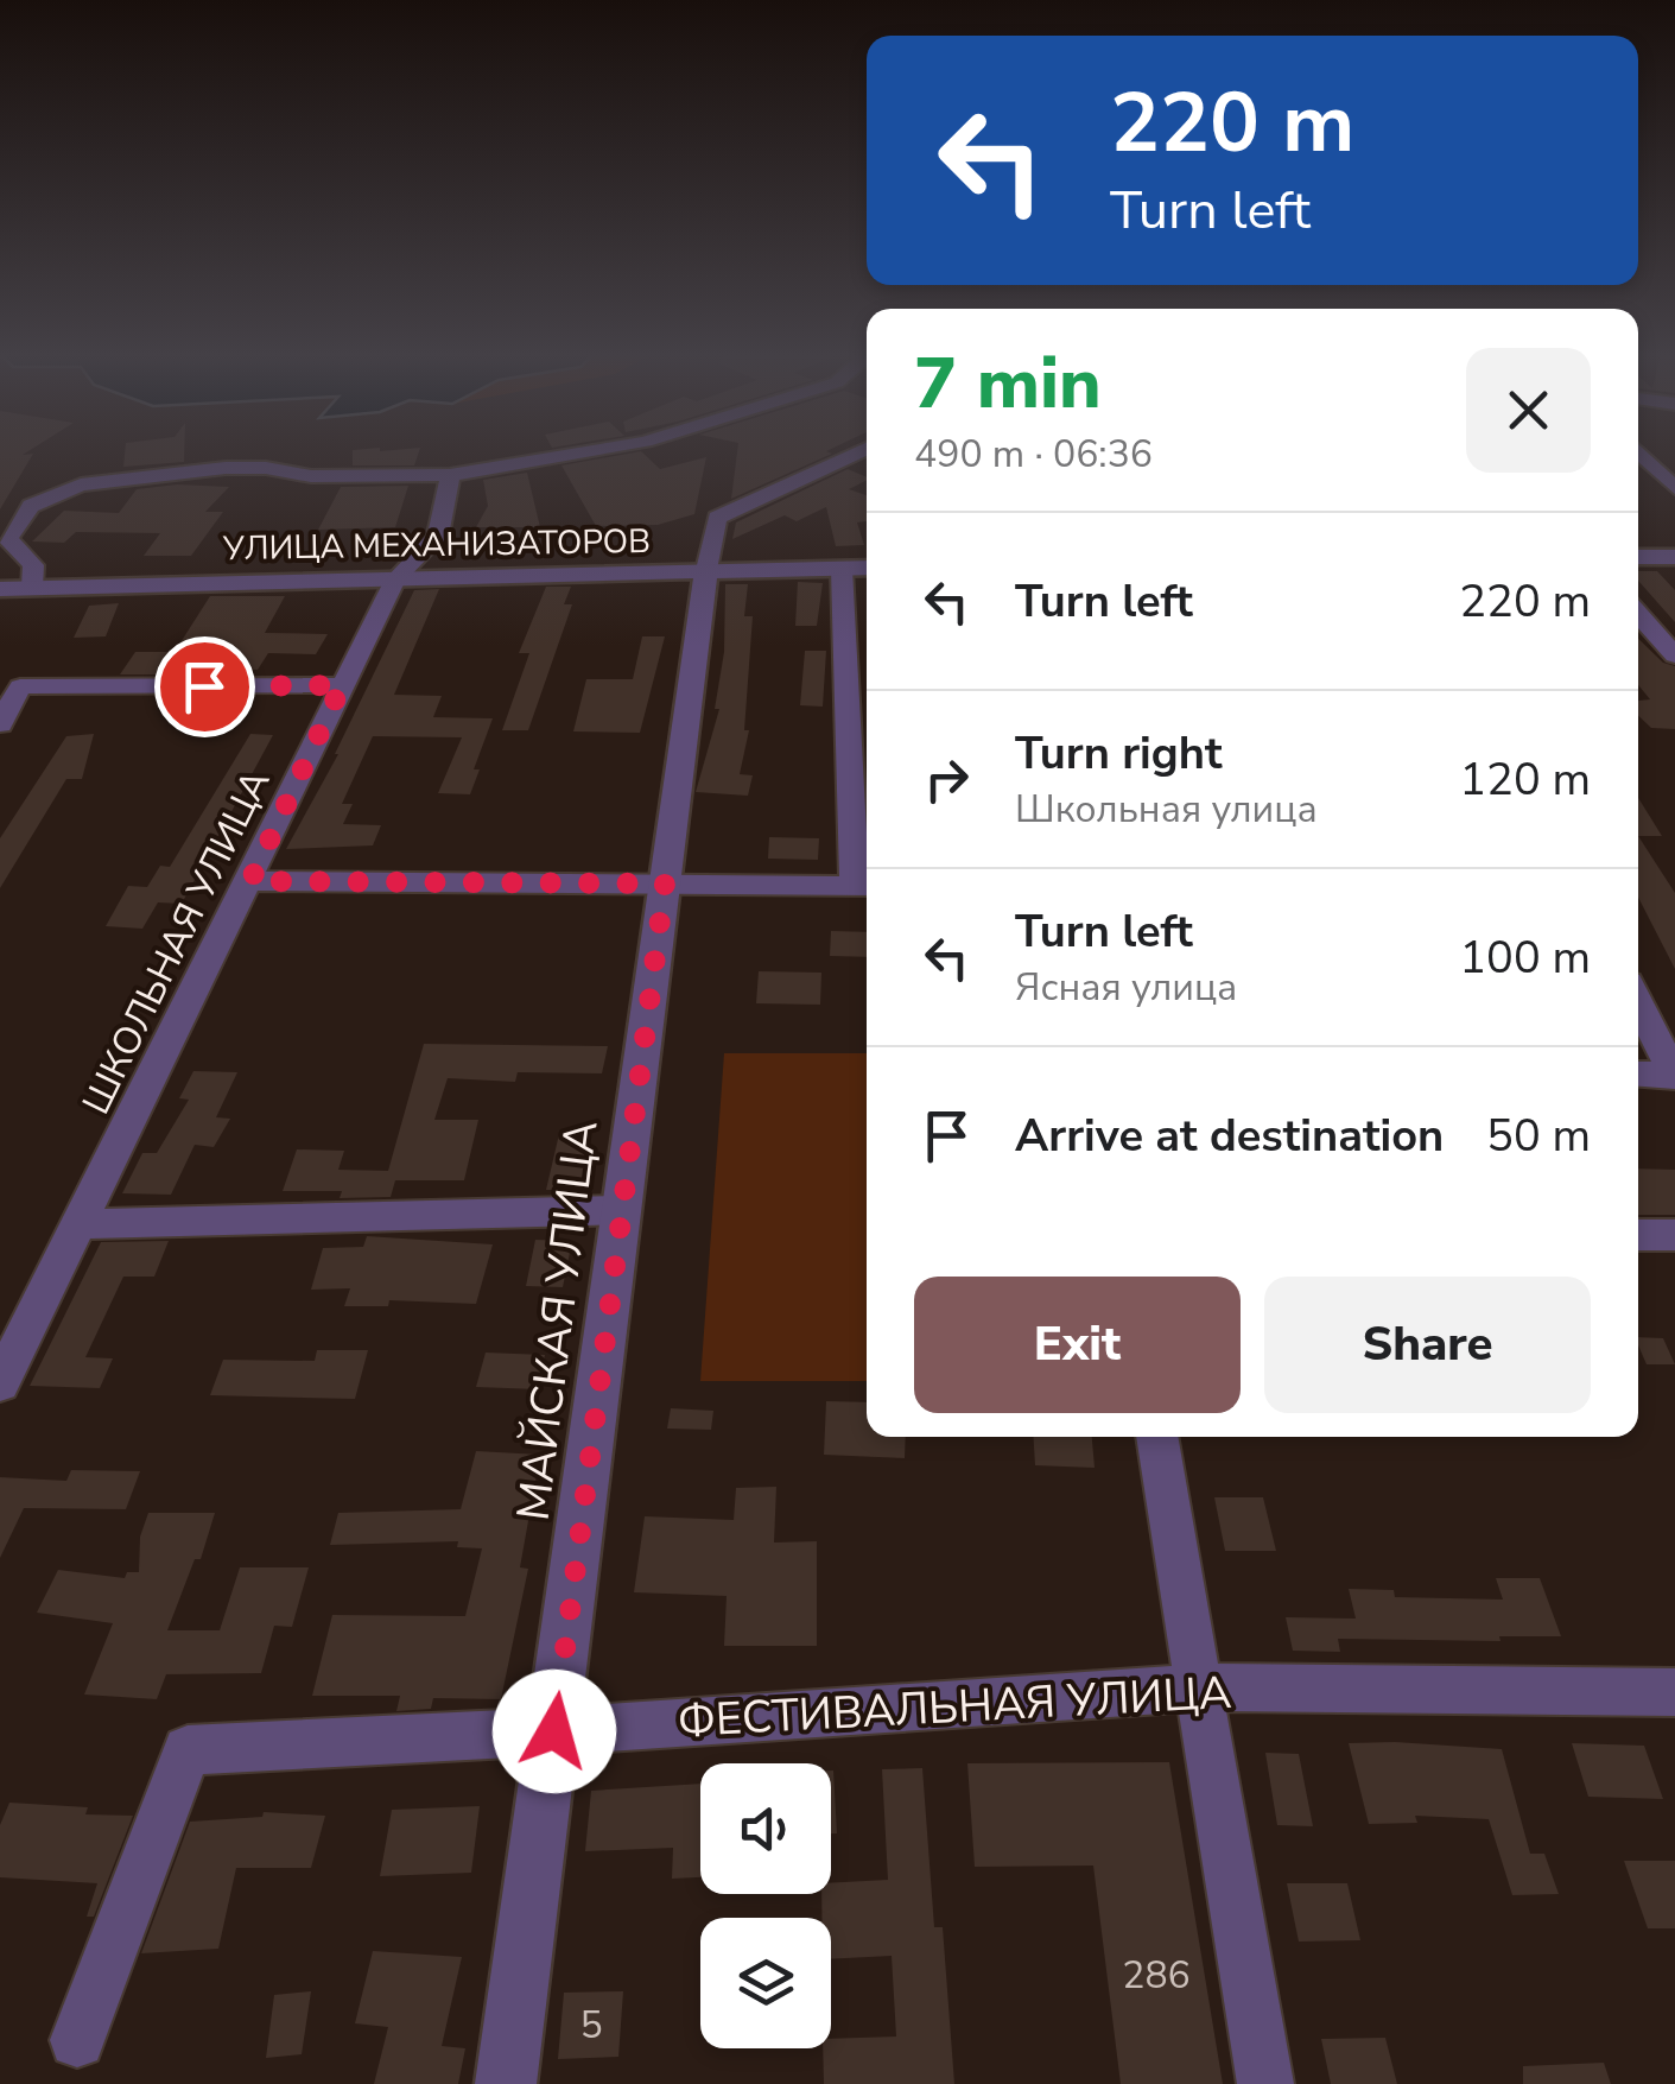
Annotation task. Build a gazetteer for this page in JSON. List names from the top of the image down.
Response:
{
  "streets": {
    "street": [
      "УЛИЦА МЕХАНИЗАТОРОВ",
      "ШКОЛЬНАЯ УЛИЦА",
      "МАЙСКАЯ УЛИЦА",
      "ФЕСТИВАЛЬНАЯ УЛИЦА"
    ]
  },
  "crossings": [
    ["УЛИЦА МЕХАНИЗАТОРОВ", "ШКОЛЬНАЯ УЛИЦА"],
    ["УЛИЦА МЕХАНИЗАТОРОВ", "МАЙСКАЯ УЛИЦА"],
    ["МАЙСКАЯ УЛИЦА", "ФЕСТИВАЛЬНАЯ УЛИЦА"]
  ],
  "house_numbers": ["286", "5"],
  "page": {
    "turn": ["220 m", "Turn left"],
    "heading": ["7 min", "490 m · 06:36"],
    "list": [
      {
        "name": "Turn left",
        "value": "220 m"
      },
      {
        "name": "Turn right",
        "note": "Школьная улица",
        "value": "120 m"
      },
      {
        "name": "Turn left",
        "note": "Ясная улица",
        "value": "100 m"
      },
      {
        "name": "Arrive at destination",
        "value": "50 m"
      }
    ],
    "buttons": ["Exit", "Share"]
  }
}
